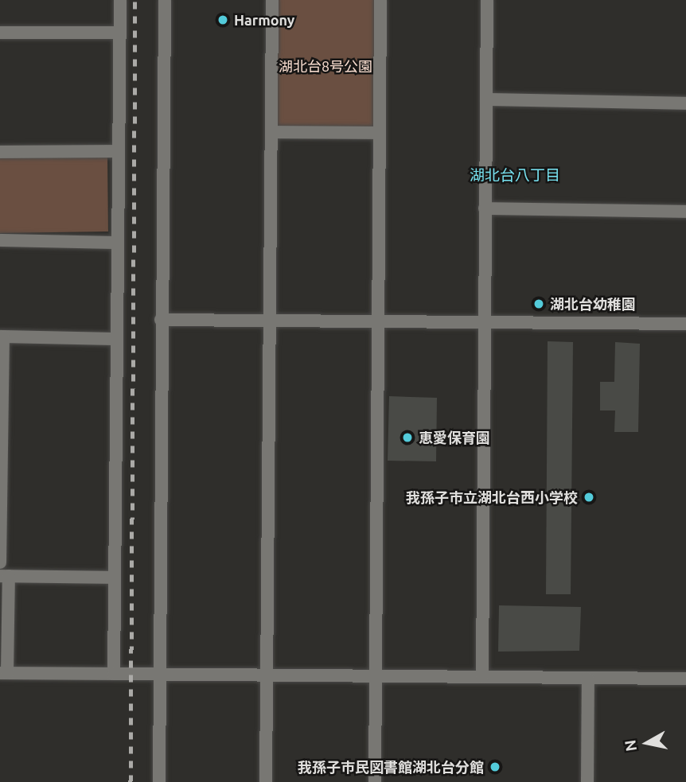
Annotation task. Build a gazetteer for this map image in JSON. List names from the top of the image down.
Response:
{
  "districts": ["湖北台八丁目"],
  "parks": ["湖北台8号公園"],
  "places": [
    "Harmony",
    "湖北台幼稚園",
    "恵愛保育園",
    "我孫子市立湖北台西小学校",
    "我孫子市民図書館湖北台分館"
  ],
  "north": "left"
}
